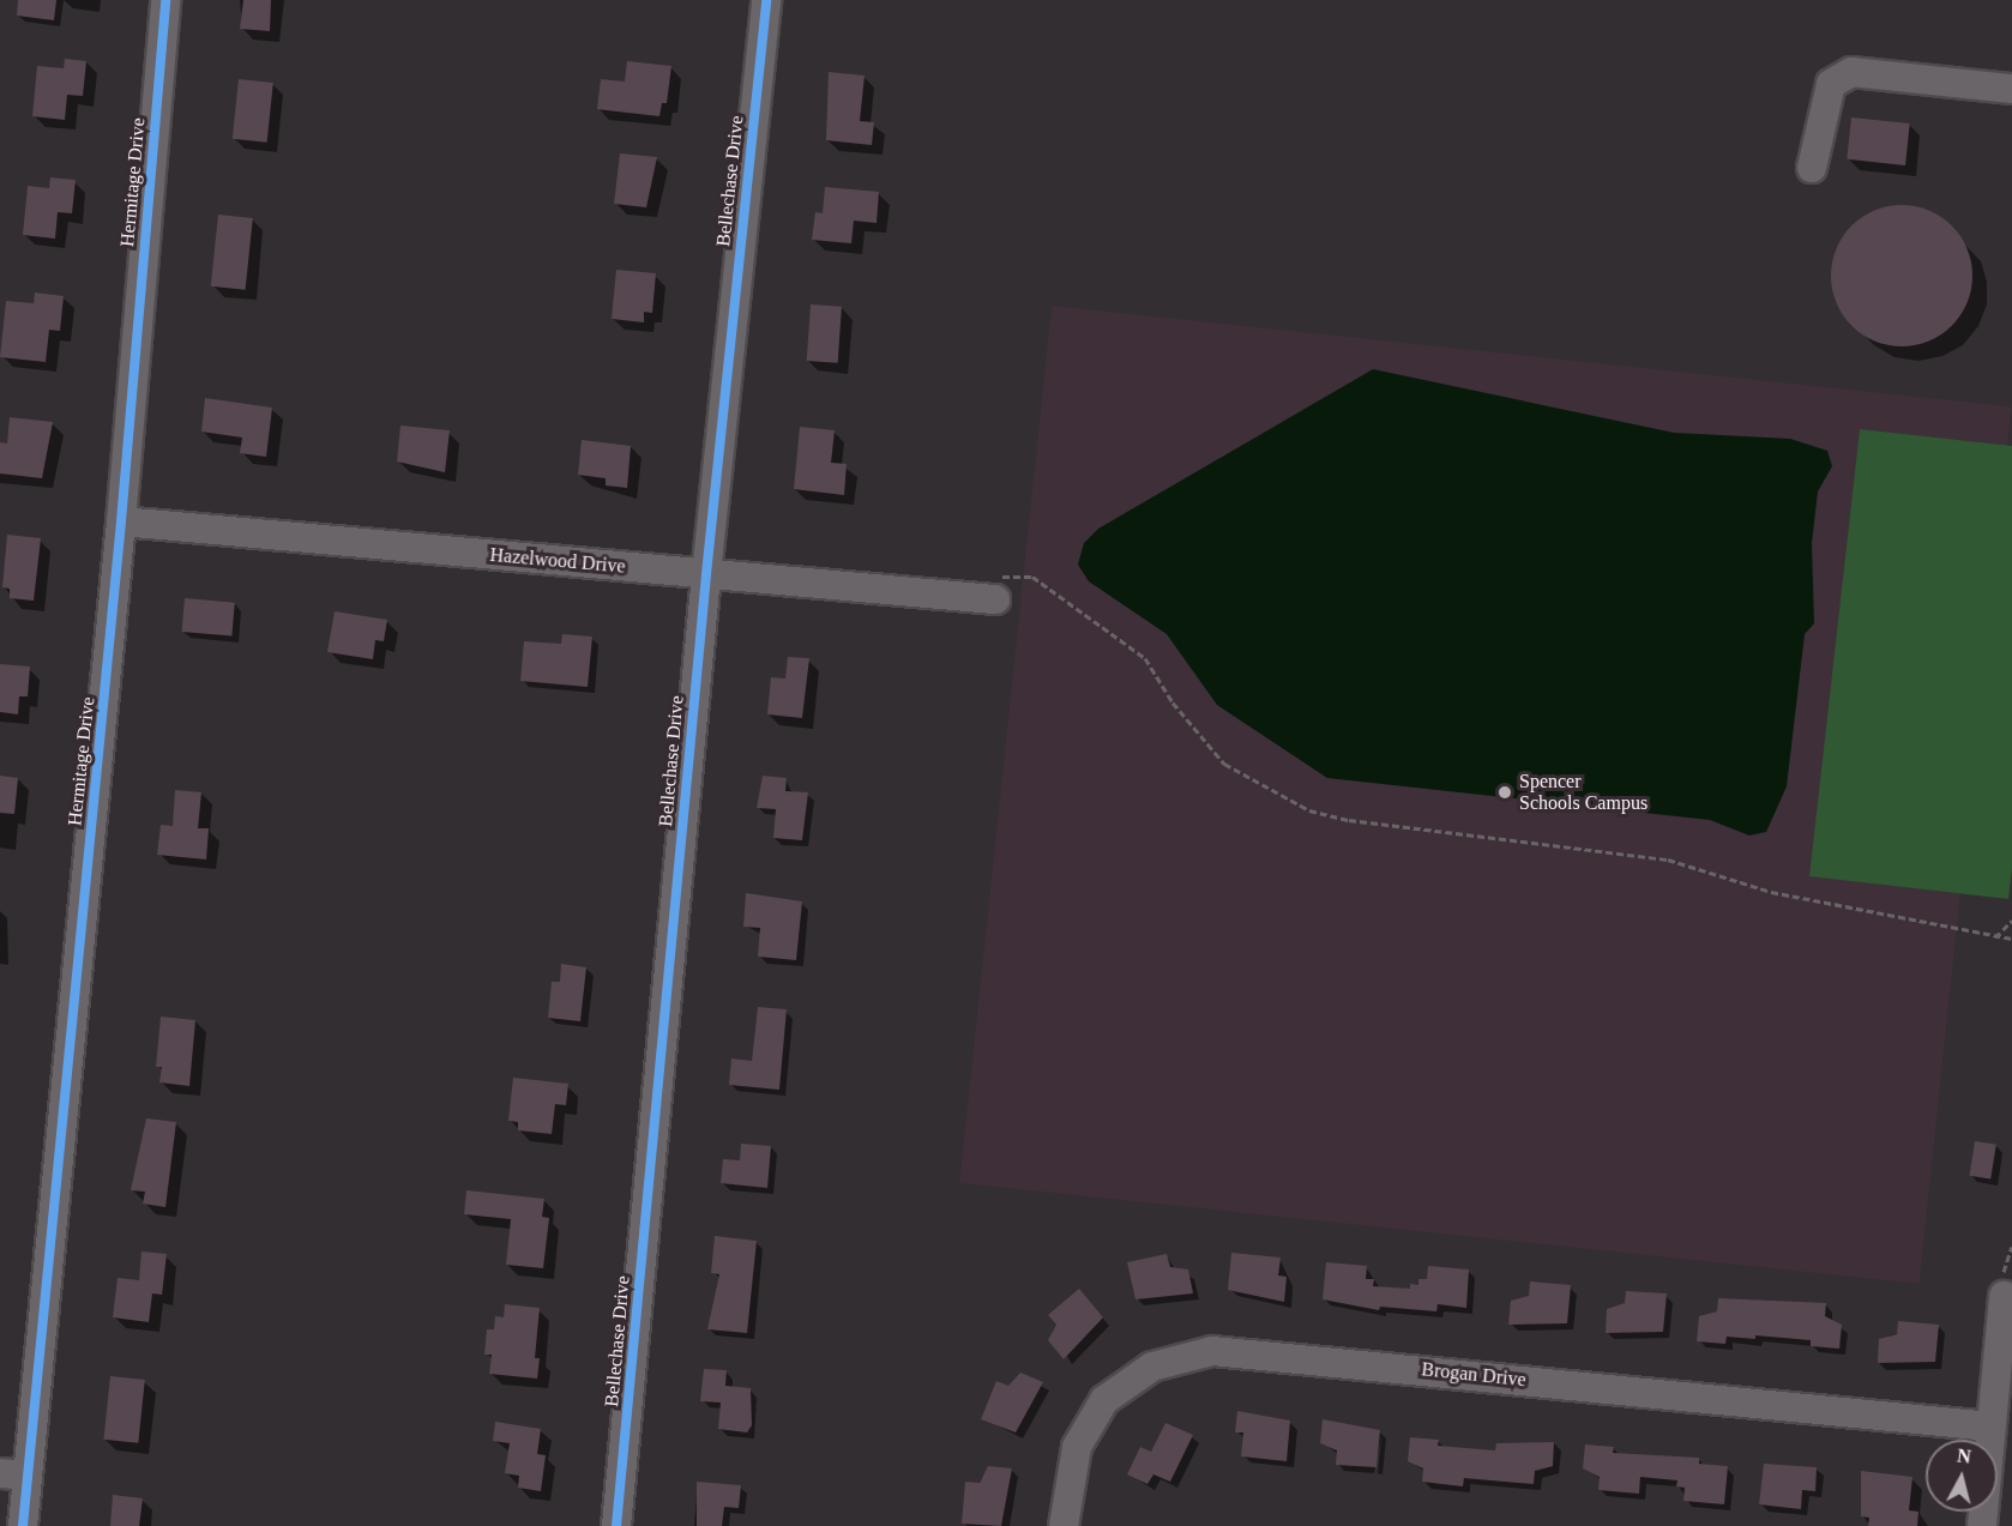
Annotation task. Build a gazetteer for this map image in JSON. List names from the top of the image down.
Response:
{
  "streets": {
    "street": [
      "Bellechase Drive",
      "Hermitage Drive",
      "Hazelwood Drive",
      "Brogan Drive"
    ]
  },
  "crossings": [
    ["Bellechase Drive", "Hazelwood Drive"],
    ["Hermitage Drive", "Hazelwood Drive"]
  ],
  "places": ["Spencer Schools Campus"],
  "north": "top"
}
